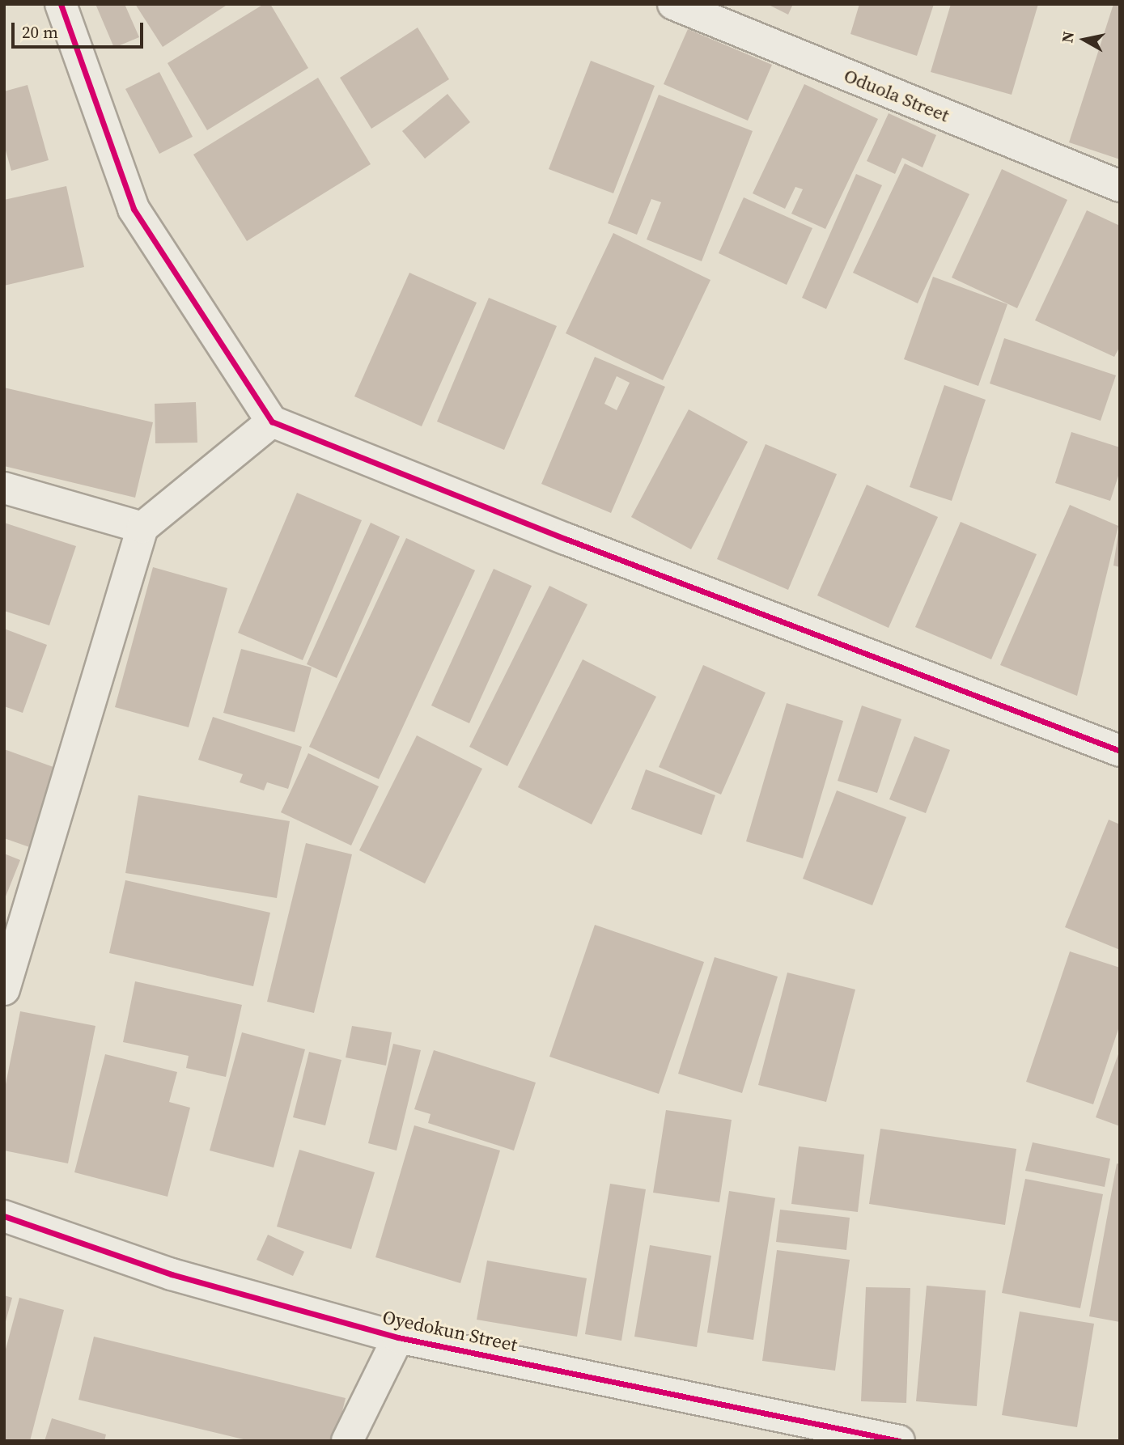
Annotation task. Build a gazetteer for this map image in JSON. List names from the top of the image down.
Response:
{
  "streets": {
    "street": ["Oduola Street", "Oyedokun Street"]
  },
  "scale_bar": "20 m",
  "north": "left"
}
